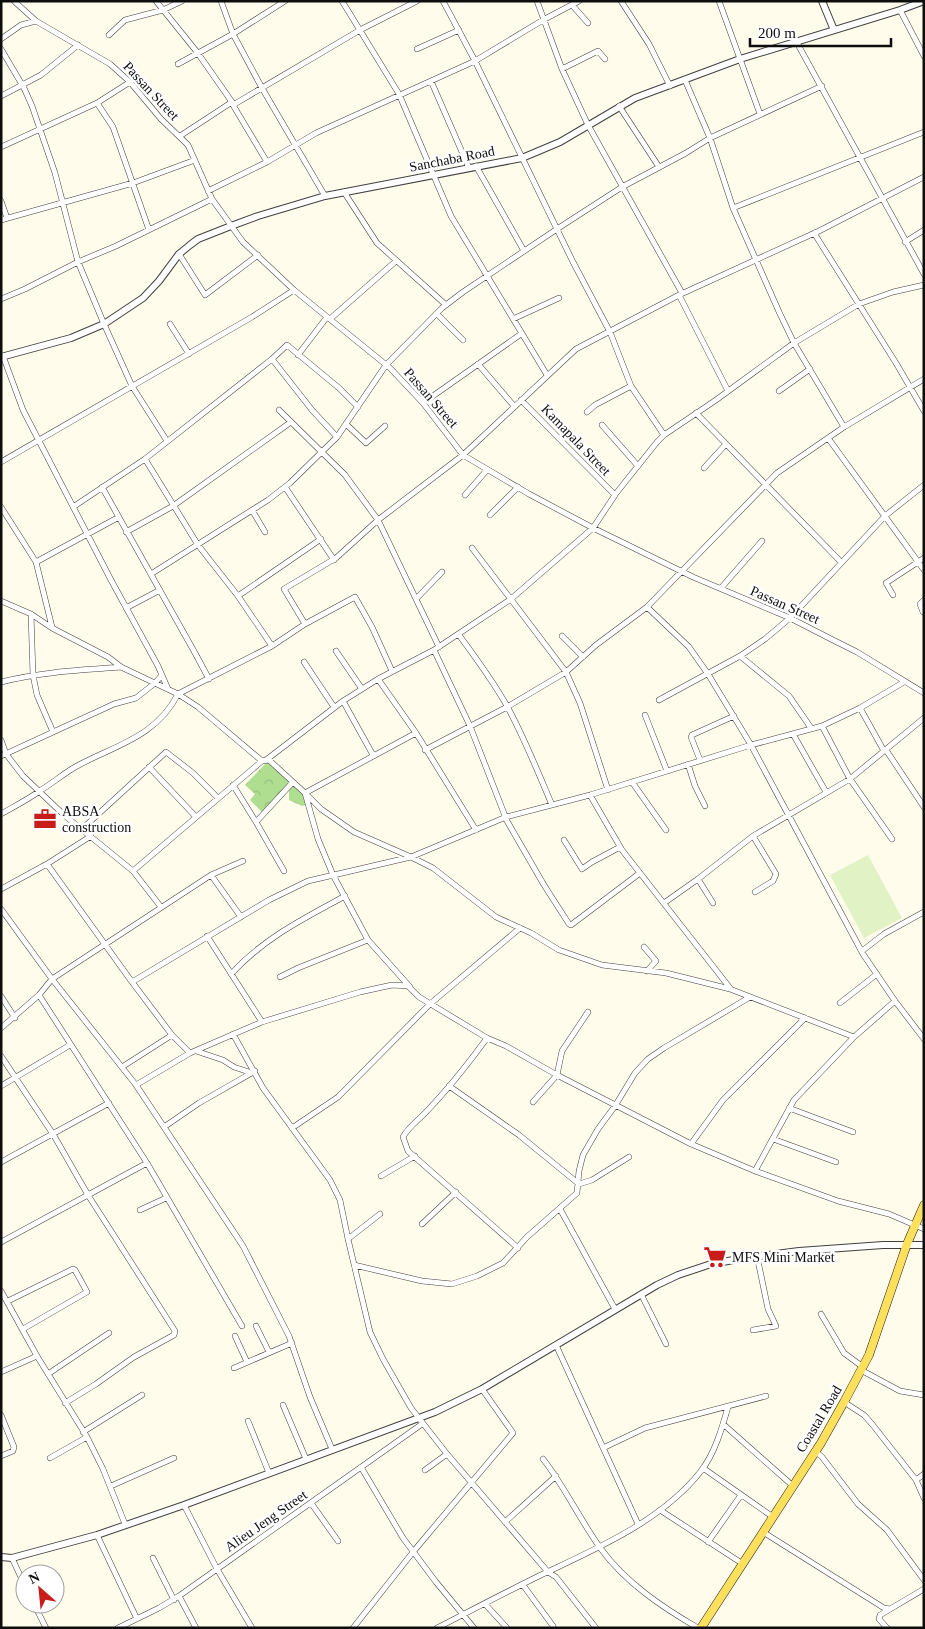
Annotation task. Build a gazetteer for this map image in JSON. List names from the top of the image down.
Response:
{
  "streets": {
    "main road": ["Coastal Road"],
    "street": [
      "Passan Street",
      "Sanchaba Road",
      "Kamapala Street",
      "Alieu Jeng Street"
    ]
  },
  "crossings": [
    ["Passan Street", "Sanchaba Road"],
    ["Passan Street", "Kamapala Street"]
  ],
  "places": {
    "office": ["ABSA construction"],
    "supermarket": ["MFS Mini Market"]
  },
  "scale_bar": "200 m",
  "north": "top left"
}
